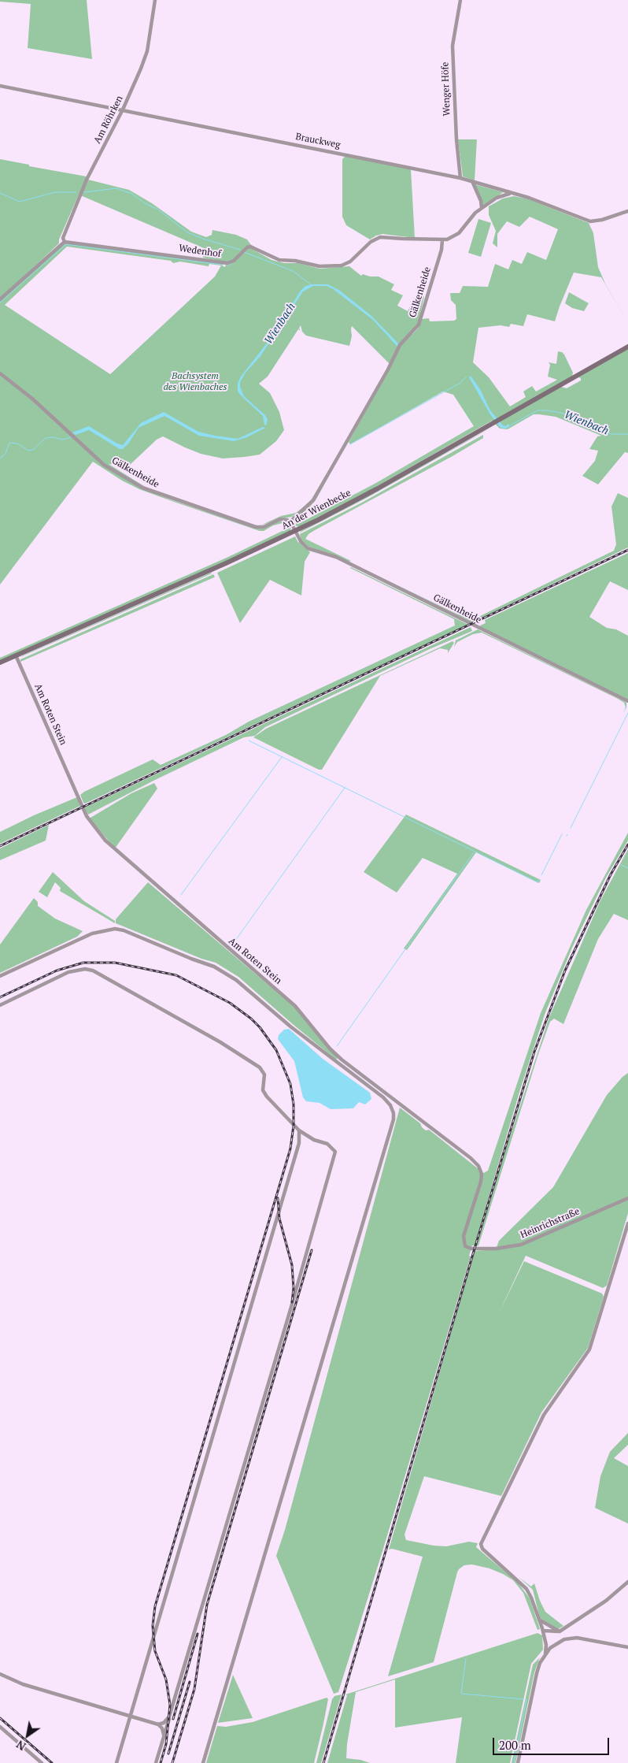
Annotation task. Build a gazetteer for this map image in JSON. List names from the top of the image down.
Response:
{
  "streets": {
    "street": [
      "Wenger Höfe",
      "Am Röhrken",
      "Brauckweg",
      "Wedenhof",
      "Gälkenheide",
      "An der Wienbecke",
      "Am Roten Stein",
      "Heinrichstraße"
    ]
  },
  "crossings": [
    ["Wenger Höfe", "Brauckweg"],
    ["Am Röhrken", "Brauckweg"],
    ["Am Röhrken", "Wedenhof"],
    ["Brauckweg", "Wedenhof"],
    ["Wedenhof", "Gälkenheide"],
    ["Gälkenheide", "An der Wienbecke"],
    ["An der Wienbecke", "Am Roten Stein"],
    ["Am Roten Stein", "Heinrichstraße"]
  ],
  "water": ["Wienbach"],
  "parks": ["Bachsystem des Wienbaches"],
  "scale_bar": "200 m",
  "north": "bottom left"
}
